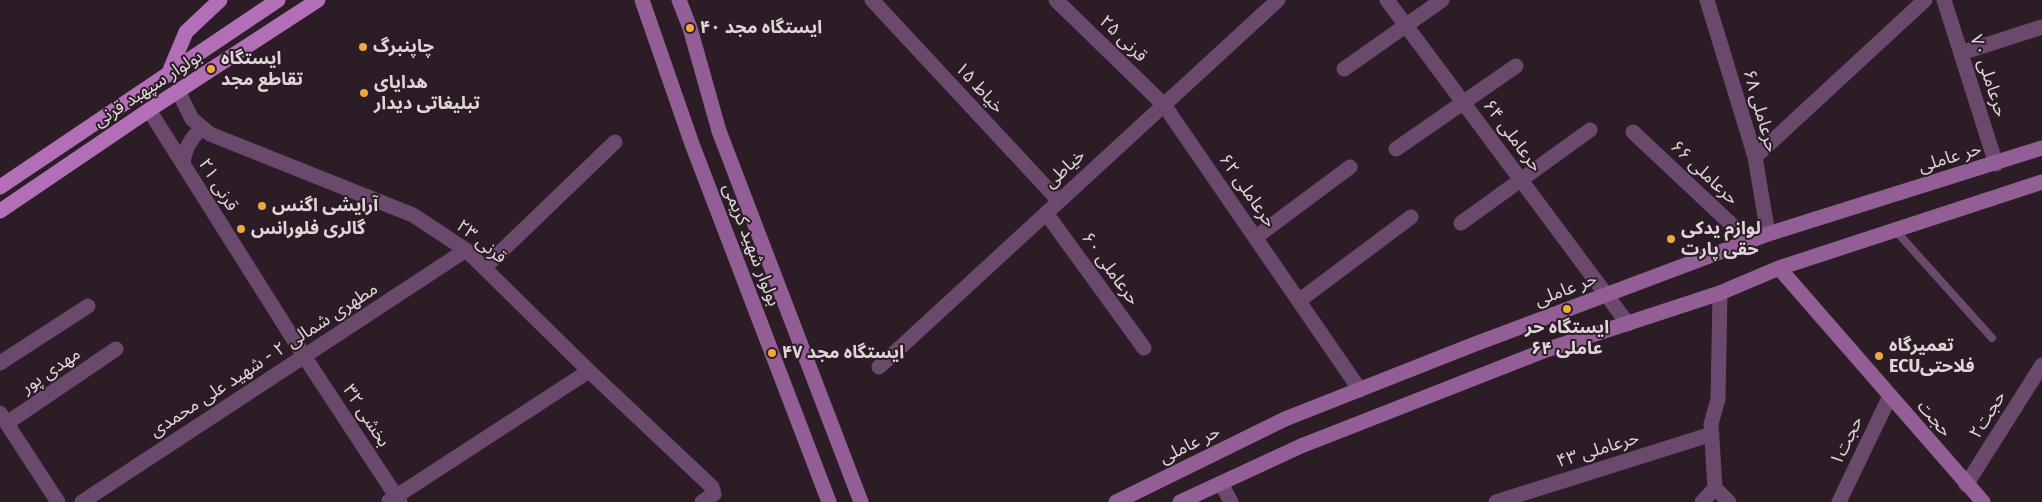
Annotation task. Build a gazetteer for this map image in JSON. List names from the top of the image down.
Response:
{
  "streets": {
    "main road": [
      "بولوار سپهبد قرنی",
      "حر عاملی",
      "بولوار شهید کریمی",
      "حجت"
    ],
    "street": [
      "قرنی ۲۵",
      "حرعاملی ۷۰",
      "خیاط ۱۵",
      "حرعاملی ۶۸",
      "حرعاملی ۶۴",
      "خیاطی",
      "حرعاملی ۶۶",
      "قرنی ۲۱",
      "حرعاملی ۶۲",
      "قرنی ۲۳",
      "حرعاملی ۶۰",
      "مطهری شمالی ۲ - شهید علی محمدی",
      "مهدی پور",
      "حجت۲",
      "بخشی ۳۲",
      "حجت۱",
      "حرعاملی ۴۳"
    ]
  },
  "crossings": [
    ["قرنی ۲۵", "خیاطی"],
    ["قرنی ۲۵", "حرعاملی ۶۲"],
    ["حرعاملی ۷۰", "حر عاملی"],
    ["خیاط ۱۵", "خیاطی"],
    ["بولوار سپهبد قرنی", "قرنی ۲۱"],
    ["بولوار سپهبد قرنی", "قرنی ۲۳"],
    ["حرعاملی ۶۸", "حر عاملی"],
    ["حرعاملی ۶۴", "حر عاملی"],
    ["حر عاملی", "حرعاملی ۶۶"],
    ["حر عاملی", "حرعاملی ۶۲"],
    ["خیاطی", "حرعاملی ۶۲"],
    ["خیاطی", "حرعاملی ۶۰"],
    ["قرنی ۲۱", "مطهری شمالی ۲ - شهید علی محمدی"],
    ["قرنی ۲۱", "بخشی ۳۲"],
    ["قرنی ۲۳", "مطهری شمالی ۲ - شهید علی محمدی"],
    ["مطهری شمالی ۲ - شهید علی محمدی", "بخشی ۳۲"],
    ["حجت۲", "حجت"],
    ["حجت", "حجت۱"]
  ],
  "places": [
    "ایستگاه مجد ۴۰",
    "چاپنبرگ",
    "ایستگاه تقاطع مجد",
    "هدایای تبلیغاتی دیدار",
    "آرایشی اگنس",
    "گالری فلورانس",
    "لوازم یدکی حقی پارت",
    "ایستگاه حر عاملی ۶۴",
    "ایستگاه مجد ۴۷",
    "تعمیرگاه ECUفلاحتی"
  ]
}
